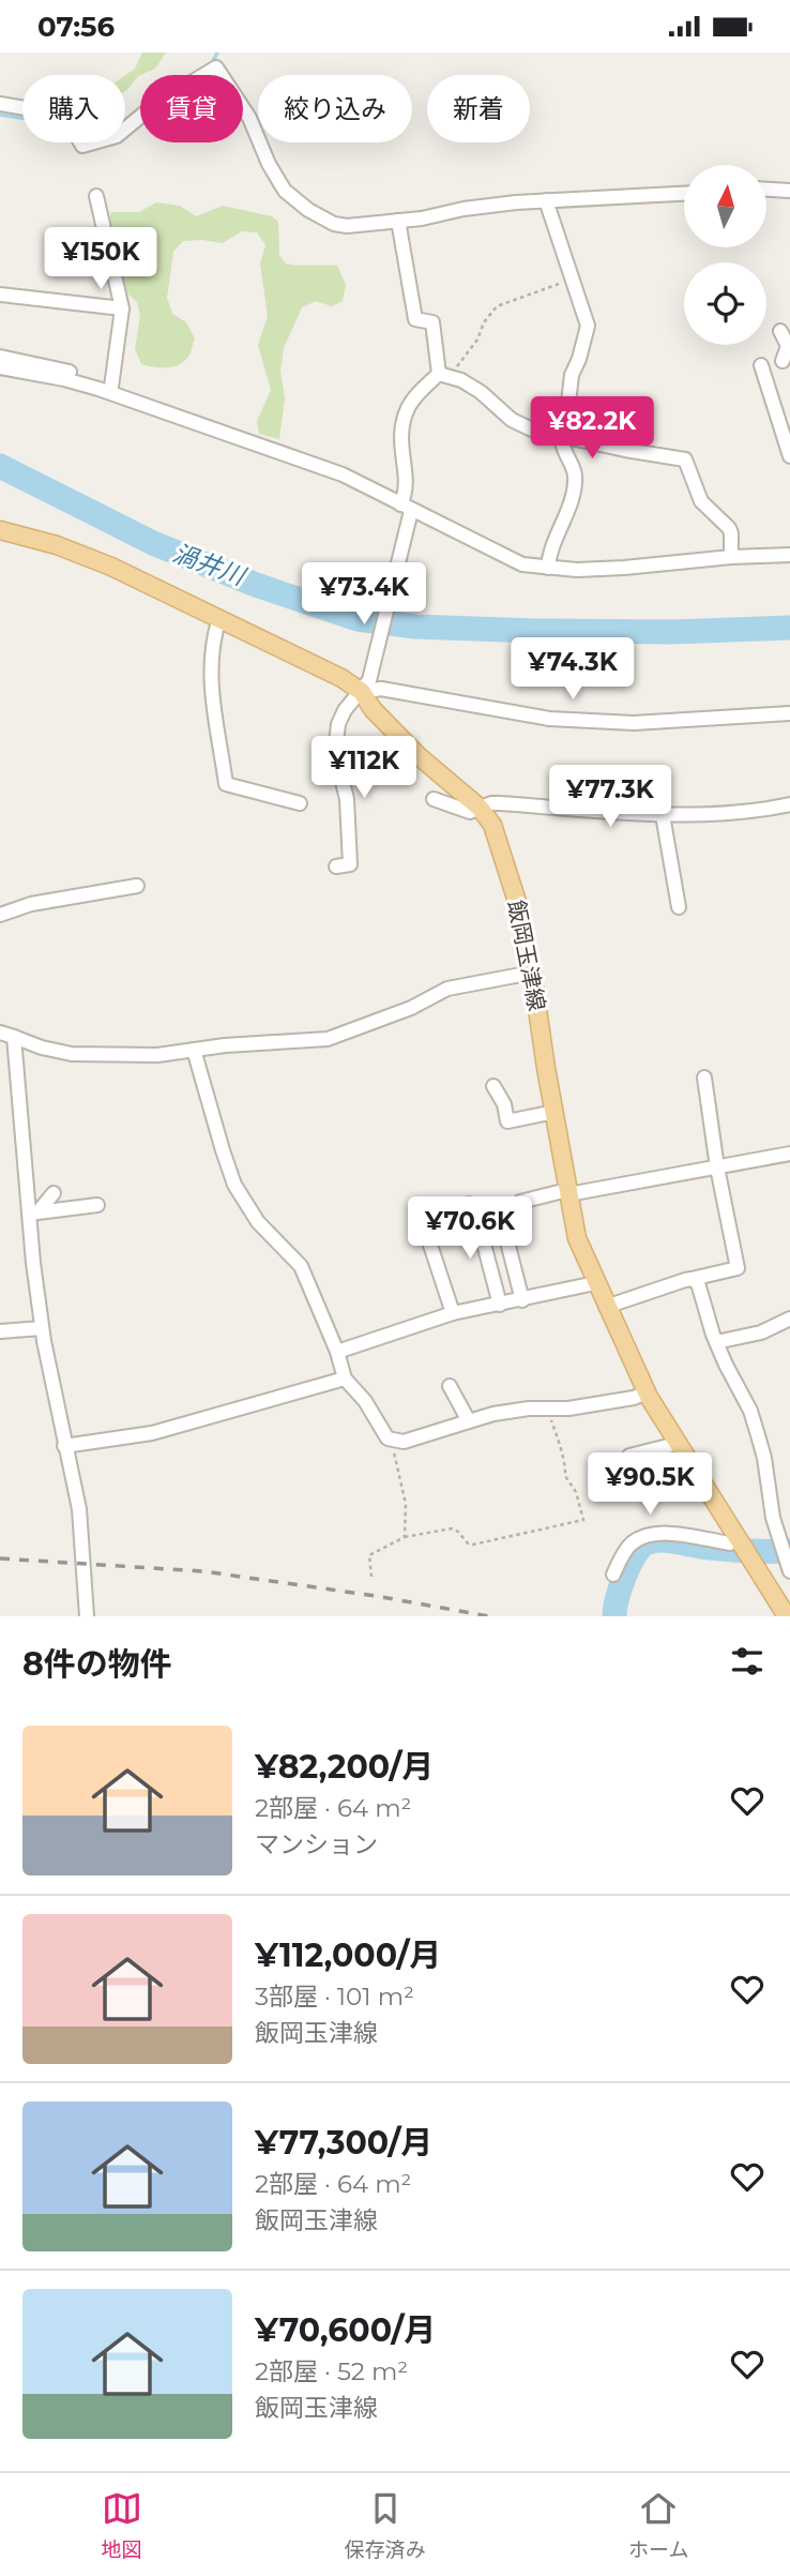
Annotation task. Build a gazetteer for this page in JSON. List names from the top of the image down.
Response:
{
  "streets": {
    "main road": ["飯岡玉津線"]
  },
  "water": ["渦井川"],
  "north": "top",
  "page": {
    "status": "07:56",
    "chip": [
      "購入",
      "賃貸",
      "絞り込み",
      "新着"
    ],
    "price": [
      "¥150K",
      "¥82.2K",
      "¥73.4K",
      "¥74.3K",
      "¥112K",
      "¥77.3K",
      "¥70.6K",
      "¥90.5K"
    ],
    "heading": "8件の物件",
    "list": [
      {
        "name": "¥82,200/月",
        "note": "2部屋 · 64 m² · マンション"
      },
      {
        "name": "¥112,000/月",
        "note": "3部屋 · 101 m² · 飯岡玉津線"
      },
      {
        "name": "¥77,300/月",
        "note": "2部屋 · 64 m² · 飯岡玉津線"
      },
      {
        "name": "¥70,600/月",
        "note": "2部屋 · 52 m² · 飯岡玉津線"
      }
    ],
    "tabs": ["地図", "保存済み", "ホーム"]
  }
}
